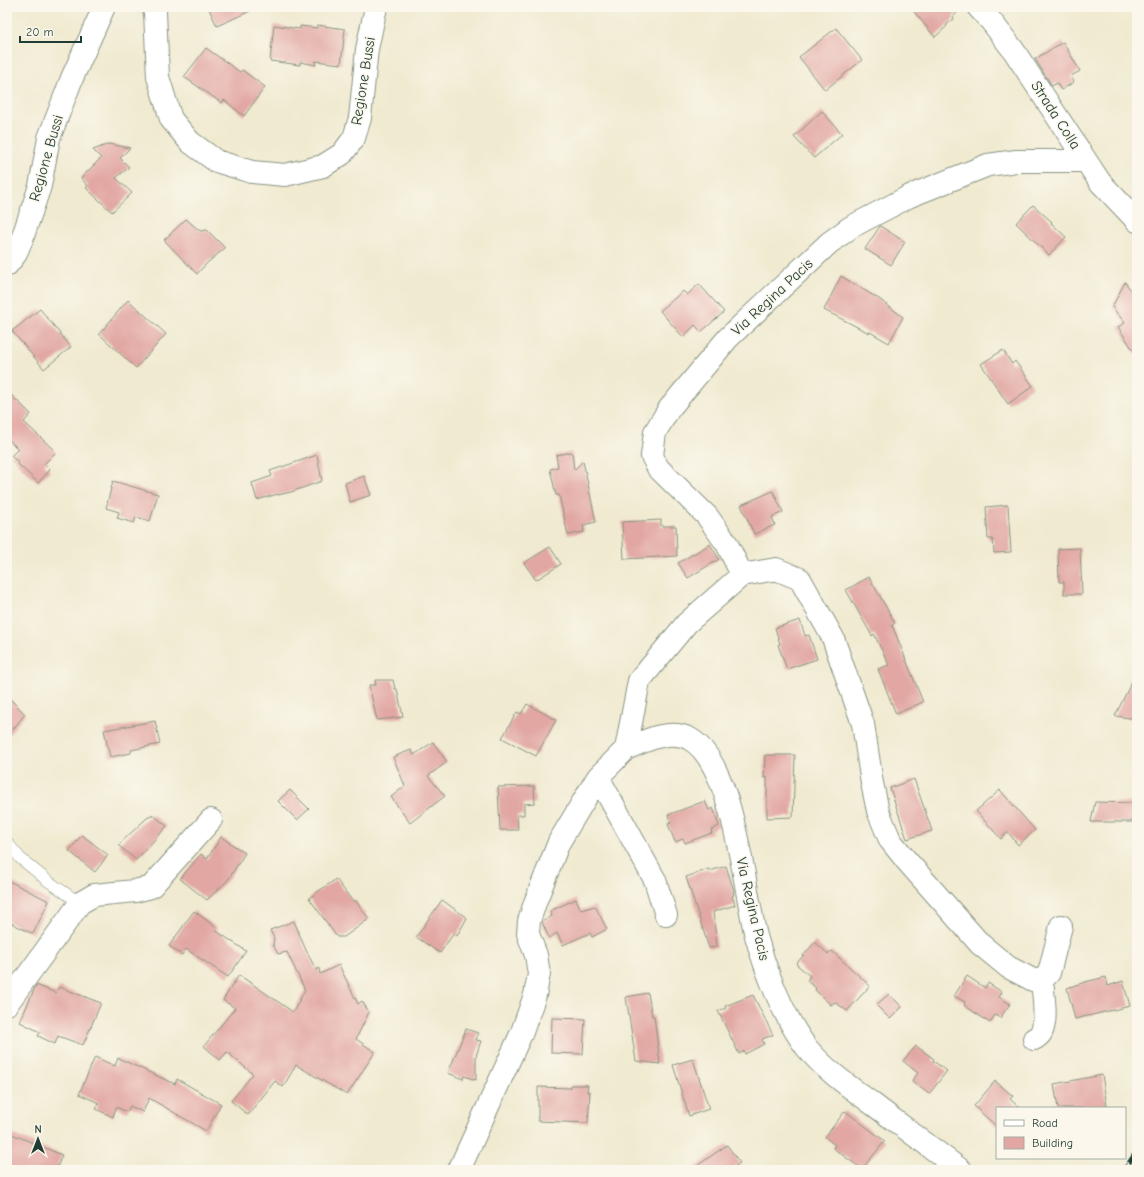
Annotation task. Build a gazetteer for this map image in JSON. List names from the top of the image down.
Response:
{
  "streets": {
    "street": ["Regione Bussi", "Strada Colla", "Via Regina Pacis"]
  },
  "crossings": [
    ["Strada Colla", "Via Regina Pacis"]
  ],
  "legend": ["Road", "Building"],
  "scale_bar": "20 m",
  "north": "top"
}
